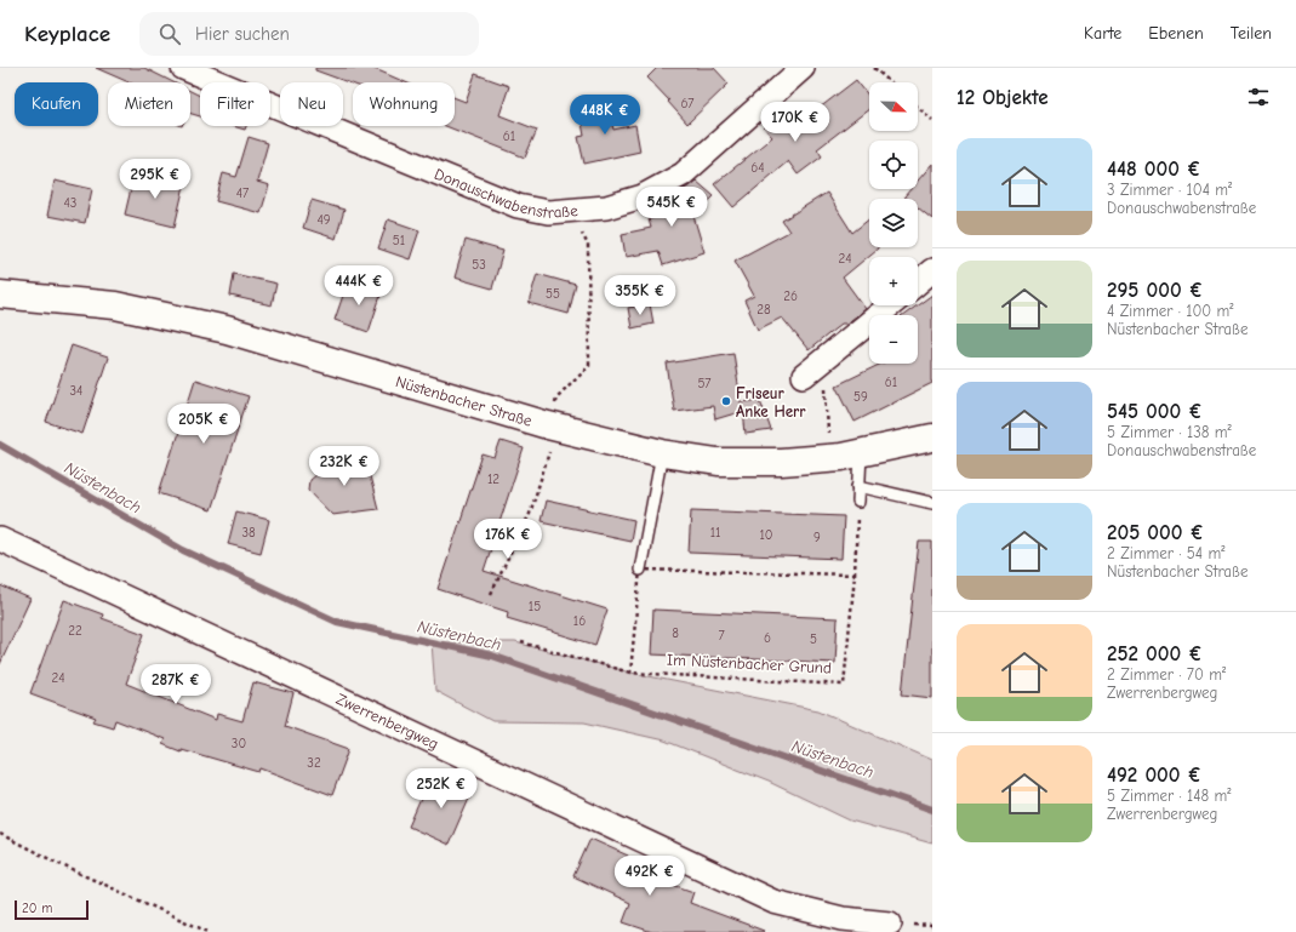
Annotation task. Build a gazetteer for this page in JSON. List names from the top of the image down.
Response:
{
  "streets": {
    "main road": ["Nüstenbacher Straße"],
    "street": ["Donauschwabenstraße", "Zwerrenbergweg"],
    "path": ["Im Nüstenbacher Grund"]
  },
  "water": ["Nüstenbach"],
  "places": ["Friseur Anke Herr"],
  "house_numbers": [
    "67",
    "61",
    "64",
    "47",
    "43",
    "49",
    "51",
    "24",
    "53",
    "55",
    "26",
    "28",
    "61",
    "57",
    "34",
    "59",
    "12",
    "38",
    "11",
    "10",
    "9",
    "15",
    "16",
    "22",
    "8",
    "7",
    "6",
    "5",
    "24",
    "30",
    "32"
  ],
  "scale_bar": "20 m",
  "north": "right",
  "page": {
    "header": "Keyplace",
    "search": "Hier suchen",
    "nav": ["Karte", "Ebenen", "Teilen"],
    "heading": "12 Objekte",
    "map_buttons": ["+", "−"],
    "chip": [
      "Kaufen",
      "Mieten",
      "Filter",
      "Neu",
      "Wohnung"
    ],
    "price": [
      "448K €",
      "170K €",
      "295K €",
      "545K €",
      "444K €",
      "355K €",
      "205K €",
      "232K €",
      "176K €",
      "287K €",
      "252K €",
      "492K €"
    ],
    "list": [
      {
        "name": "448 000 €",
        "note": "3 Zimmer · 104 m² · Donauschwabenstraße"
      },
      {
        "name": "295 000 €",
        "note": "4 Zimmer · 100 m² · Nüstenbacher Straße"
      },
      {
        "name": "545 000 €",
        "note": "5 Zimmer · 138 m² · Donauschwabenstraße"
      },
      {
        "name": "205 000 €",
        "note": "2 Zimmer · 54 m² · Nüstenbacher Straße"
      },
      {
        "name": "252 000 €",
        "note": "2 Zimmer · 70 m² · Zwerrenbergweg"
      },
      {
        "name": "492 000 €",
        "note": "5 Zimmer · 148 m² · Zwerrenbergweg"
      }
    ],
    "scale": "20 m"
  }
}
